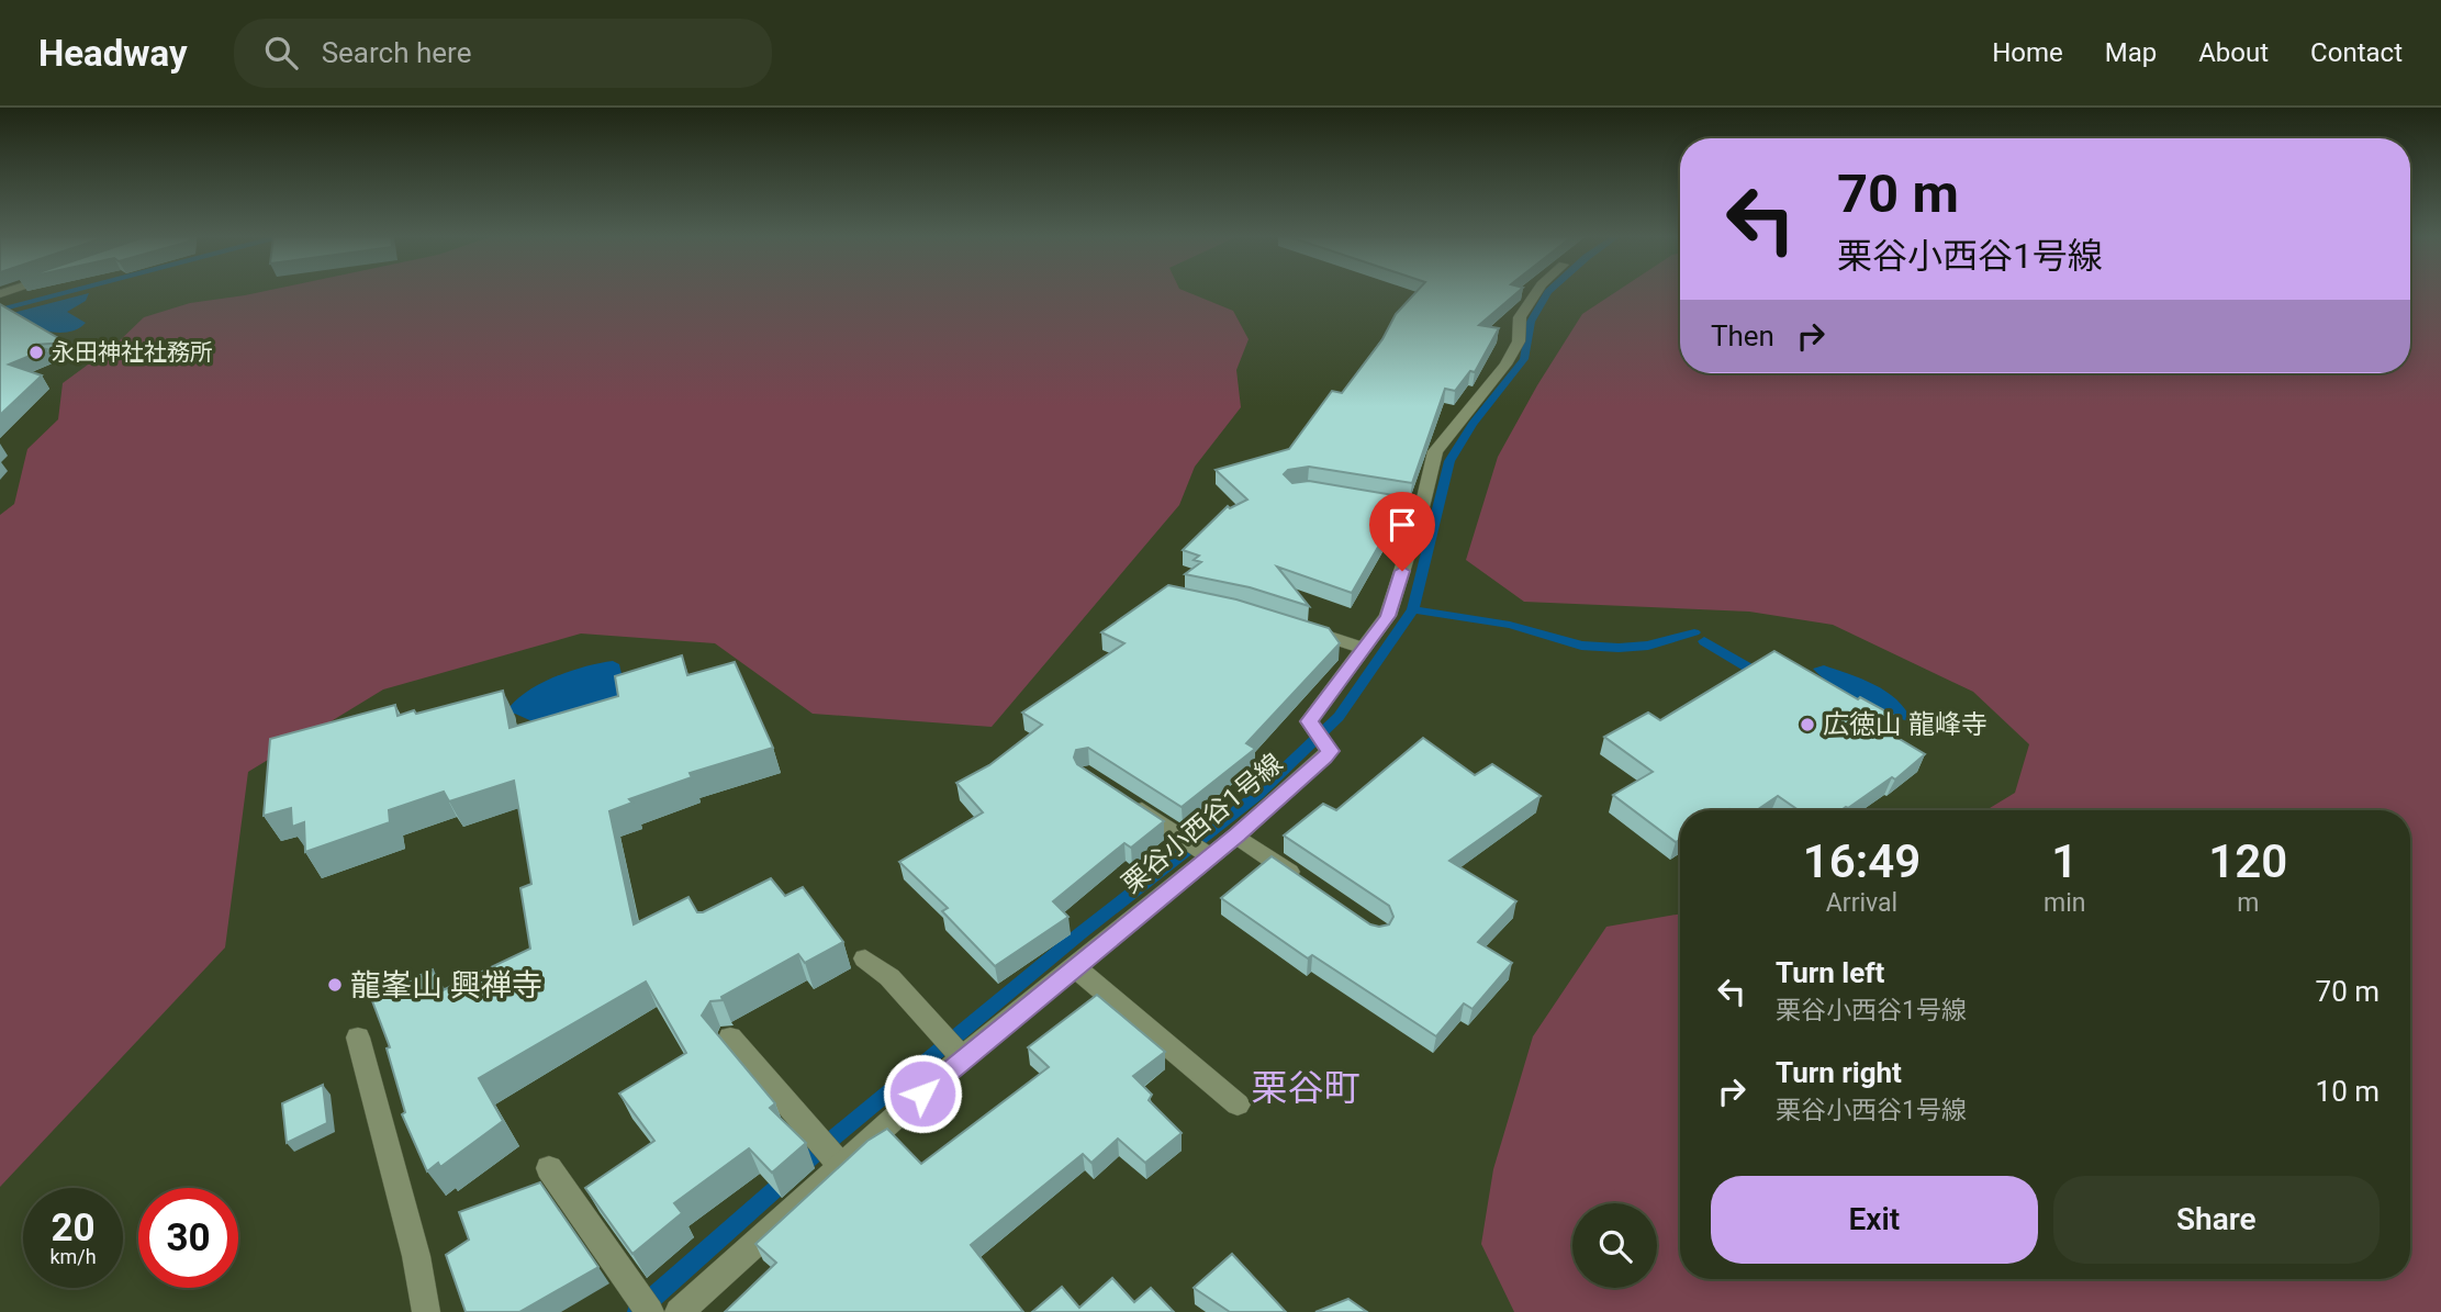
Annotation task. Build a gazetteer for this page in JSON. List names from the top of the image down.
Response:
{
  "streets": {
    "street": ["栗谷小西谷1号線"]
  },
  "districts": ["栗谷町"],
  "places": ["永田神社社務所", "広徳山 龍峰寺", "龍峯山 興禅寺"],
  "page": {
    "header": "Headway",
    "search": "Search here",
    "nav": [
      "Home",
      "Map",
      "About",
      "Contact"
    ],
    "turn": ["70 m", "栗谷小西谷1号線"],
    "then": "Then",
    "eta": [
      "16:49",
      "Arrival",
      "1",
      "min",
      "120",
      "m"
    ],
    "list": [
      {
        "name": "Turn left",
        "note": "栗谷小西谷1号線",
        "value": "70 m"
      },
      {
        "name": "Turn right",
        "note": "栗谷小西谷1号線",
        "value": "10 m"
      }
    ],
    "buttons": ["Exit", "Share"],
    "speed": "20 km/h",
    "limit": "30"
  }
}
